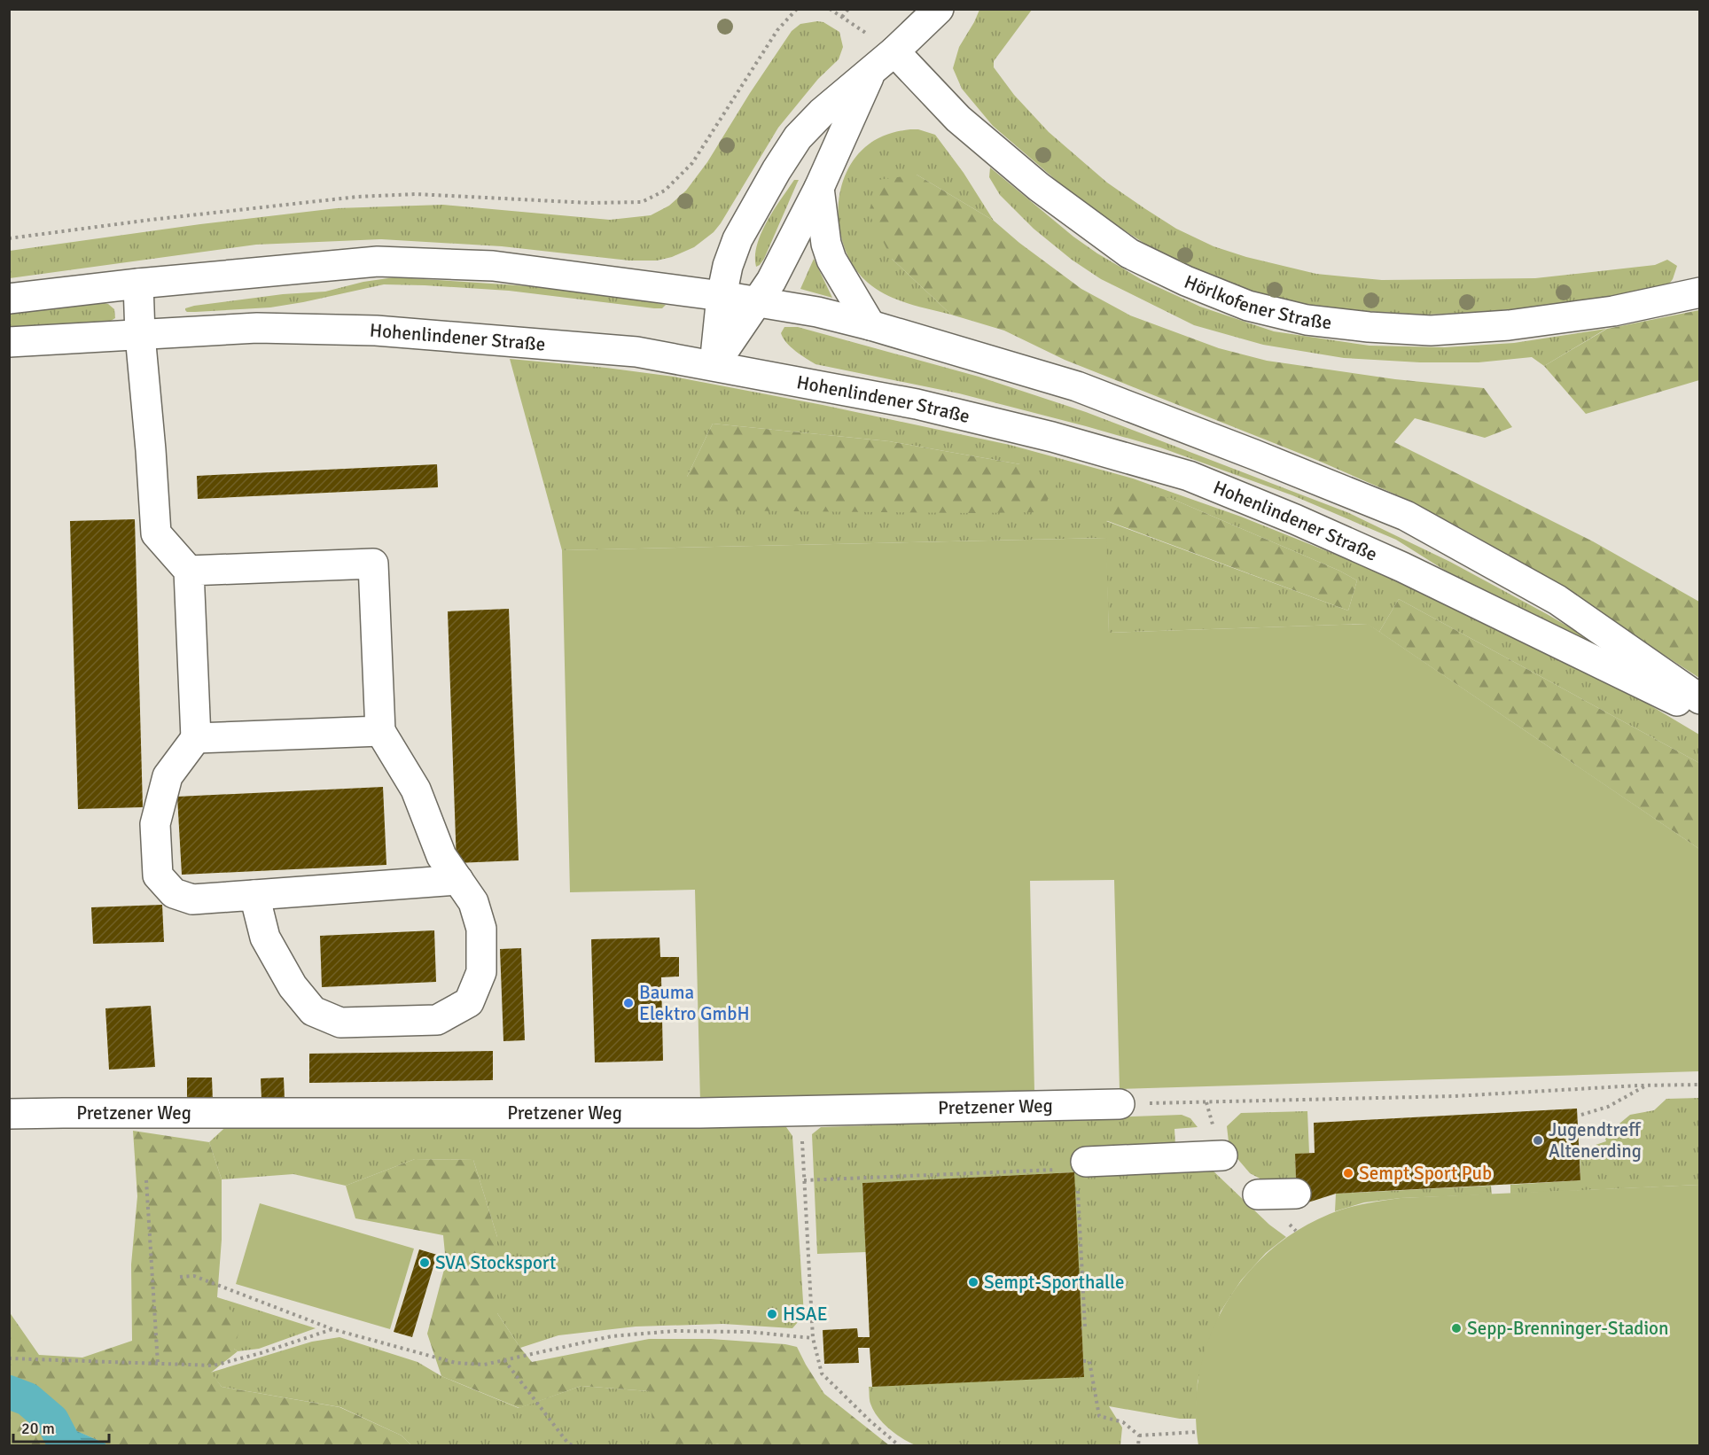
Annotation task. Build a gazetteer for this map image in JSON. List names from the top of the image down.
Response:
{
  "streets": {
    "main road": ["Hörlkofener Straße", "Hohenlindener Straße", "Pretzener Weg"]
  },
  "places": [
    "Bauma Elektro GmbH",
    "Jugendtreff Altenerding",
    "Sempt Sport Pub",
    "SVA Stocksport",
    "Sempt-Sporthalle",
    "HSAE",
    "Sepp-Brenninger-Stadion"
  ],
  "scale_bar": "20 m"
}
